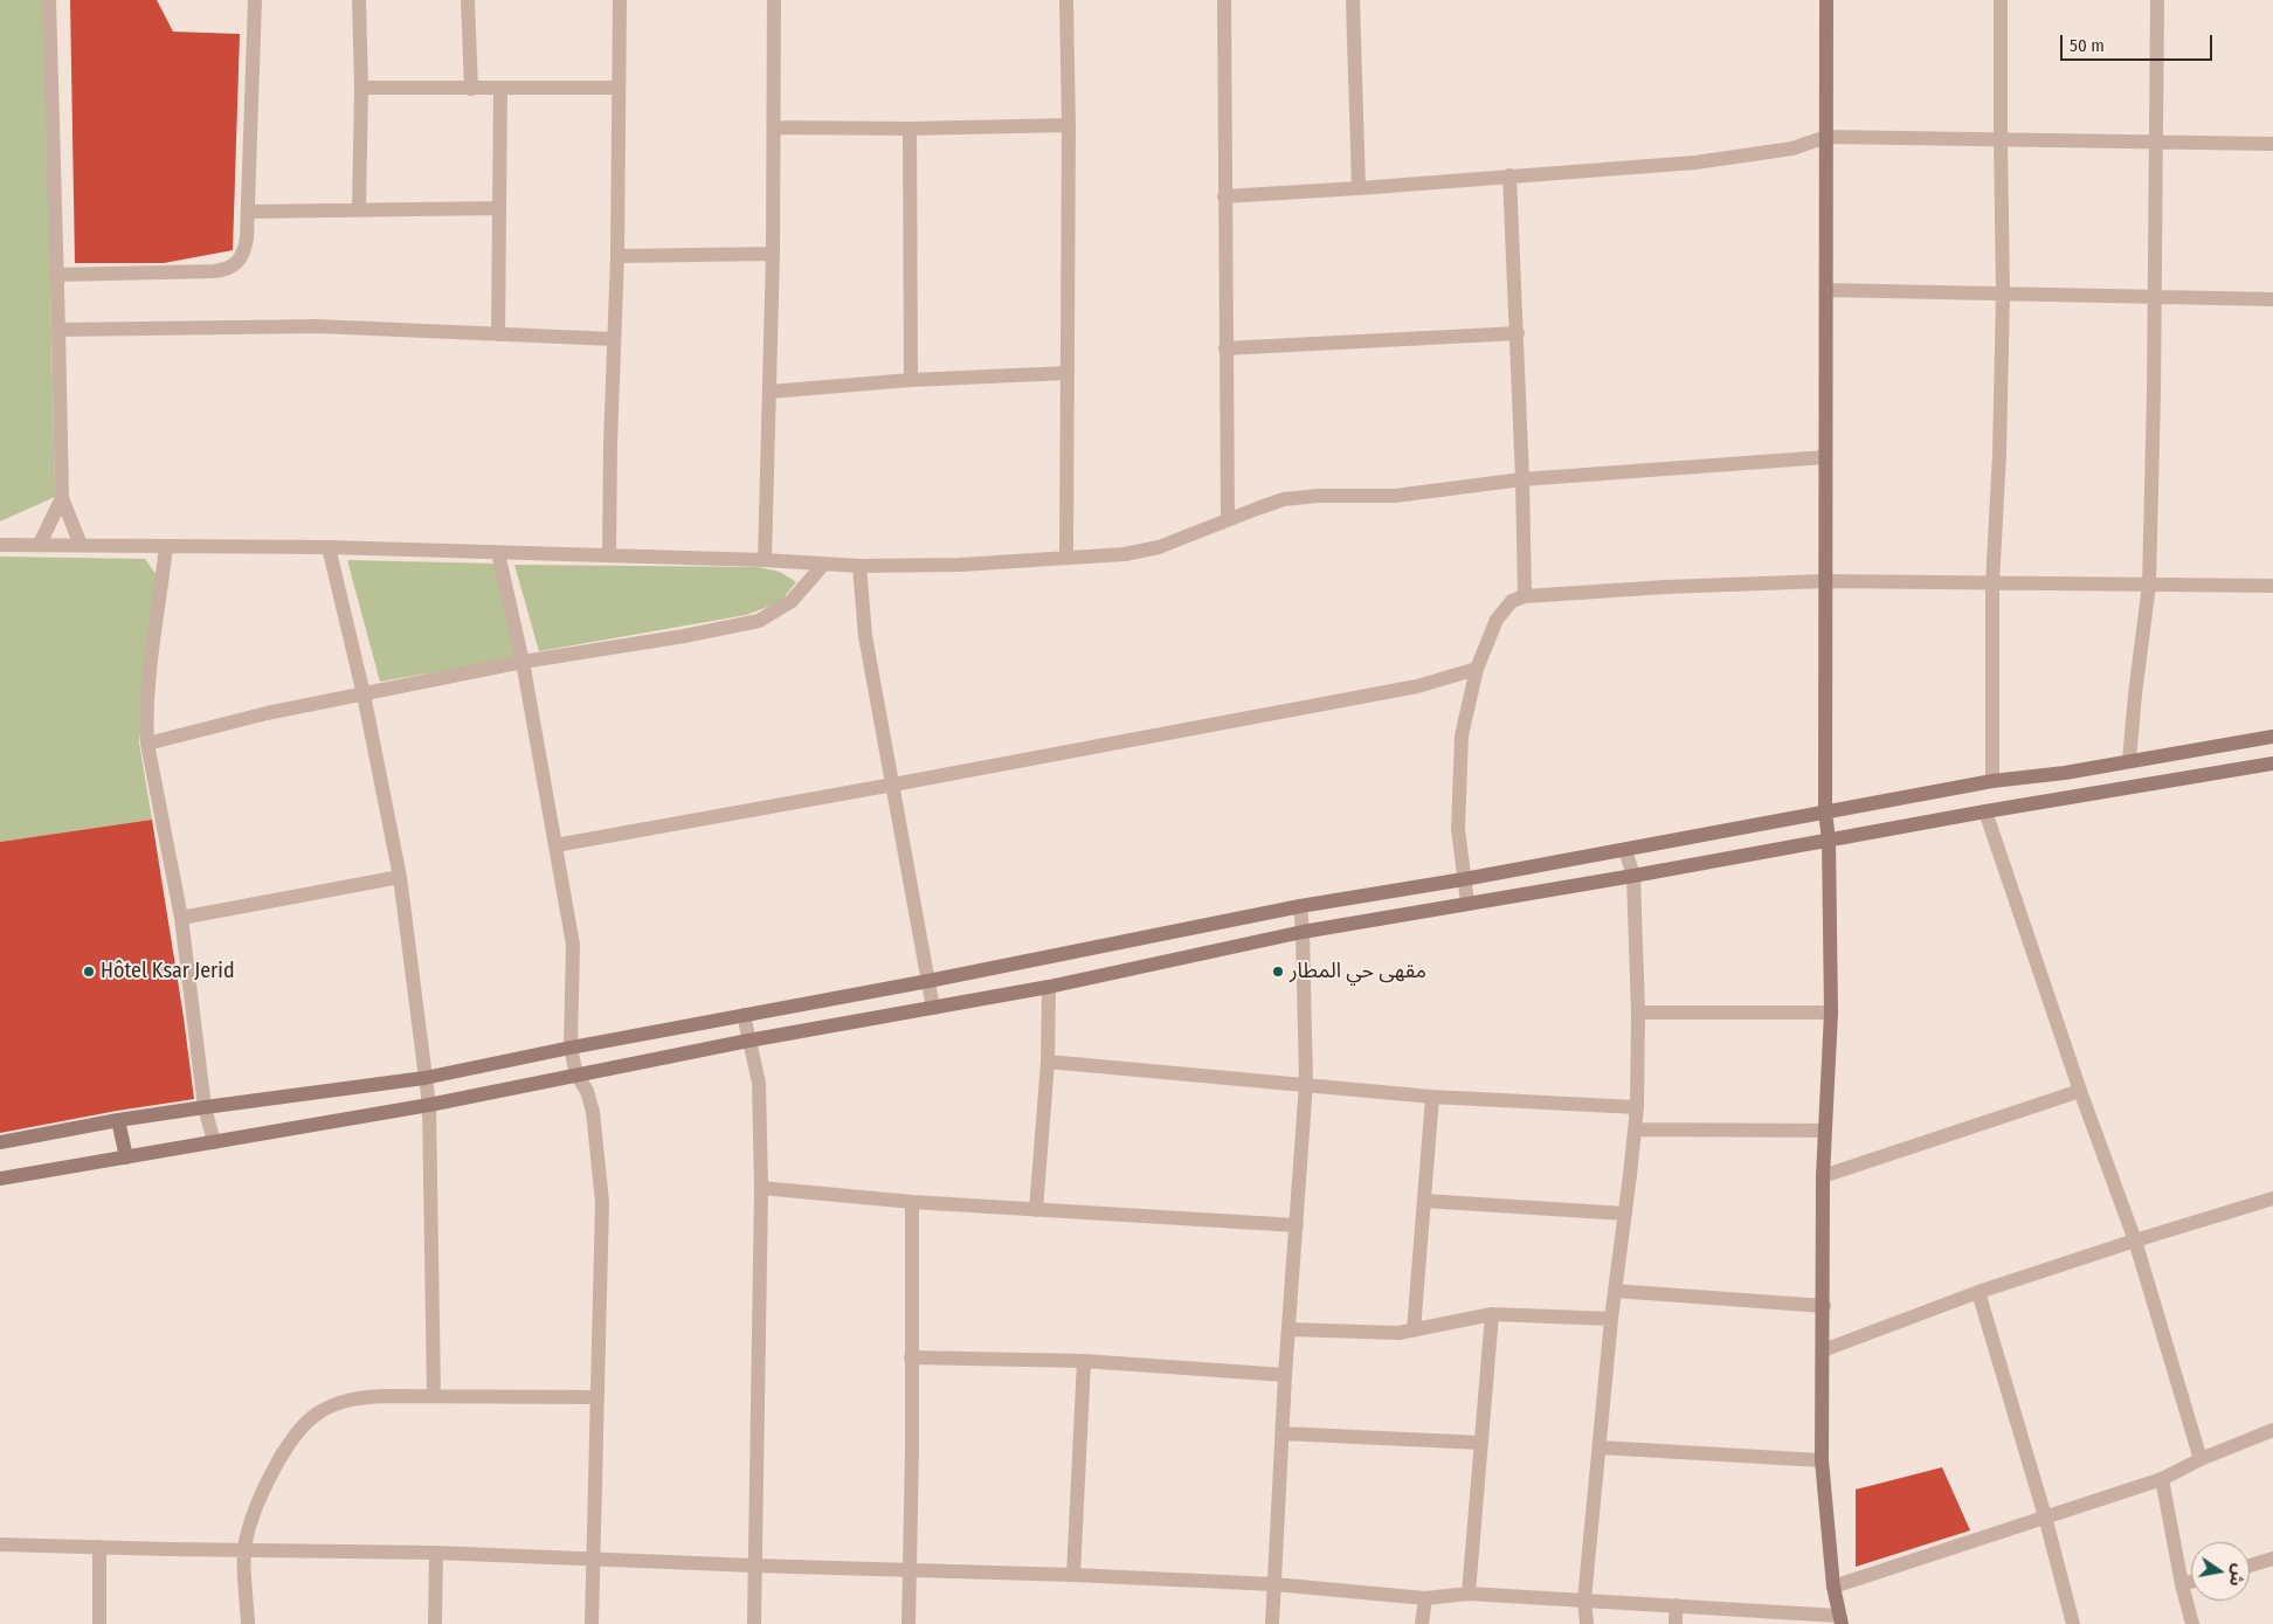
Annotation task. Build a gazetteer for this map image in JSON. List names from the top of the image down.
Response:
{
  "places": ["Hôtel Ksar Jerid", "مقهى حي المطار"],
  "scale_bar": "50 m",
  "north": "right"
}
